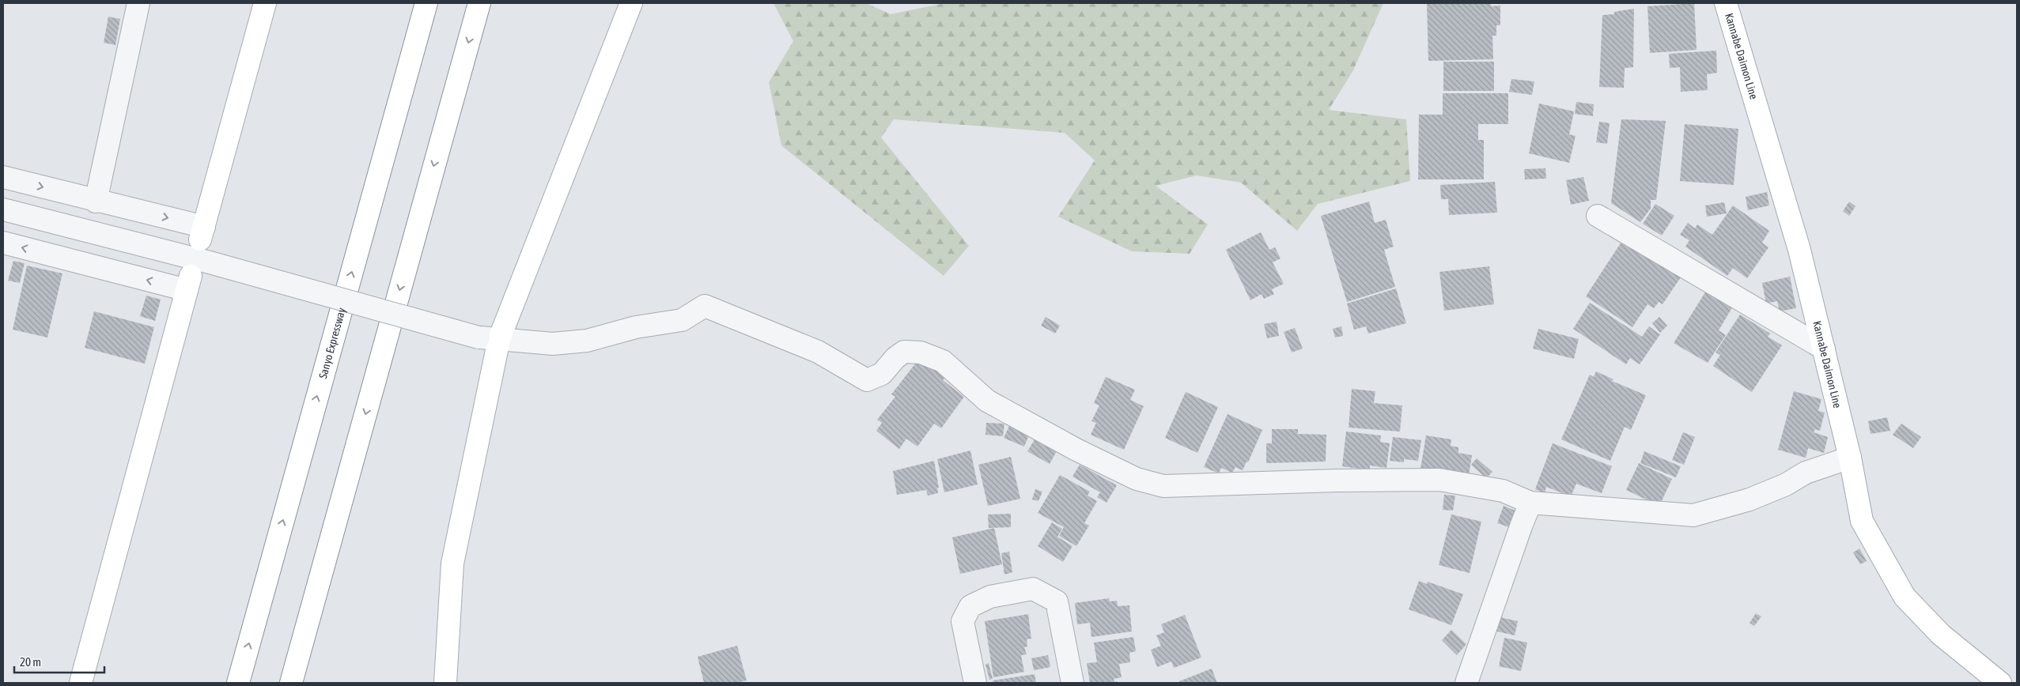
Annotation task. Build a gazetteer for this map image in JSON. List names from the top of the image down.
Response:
{
  "streets": {
    "main road": ["Kannabe Daimon Line", "Sanyo Expressway"]
  },
  "scale_bar": "20 m"
}
